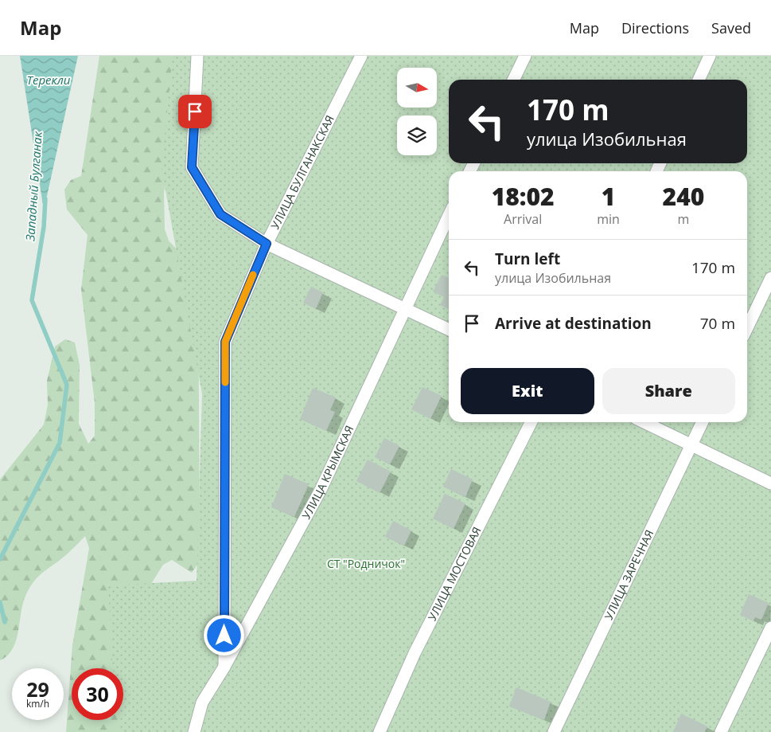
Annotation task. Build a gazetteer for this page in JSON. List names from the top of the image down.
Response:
{
  "streets": {
    "street": [
      "УЛИЦА БУЛГАНАКСКАЯ",
      "УЛИЦА КРЫМСКАЯ",
      "УЛИЦА МОСТОВАЯ",
      "УЛИЦА ЗАРЕЧНАЯ"
    ]
  },
  "crossings": [
    ["УЛИЦА БУЛГАНАКСКАЯ", "УЛИЦА КРЫМСКАЯ"]
  ],
  "water": ["Терекли", "Западный Булганак"],
  "parks": ["СТ \"Родничок\""],
  "north": "right",
  "page": {
    "header": "Map",
    "nav": ["Map", "Directions", "Saved"],
    "turn": ["170 m", "улица Изобильная"],
    "eta": [
      "18:02",
      "Arrival",
      "1",
      "min",
      "240",
      "m"
    ],
    "list": [
      {
        "name": "Turn left",
        "note": "улица Изобильная",
        "value": "170 m"
      },
      {
        "name": "Arrive at destination",
        "value": "70 m"
      }
    ],
    "buttons": ["Exit", "Share"],
    "speed": "29 km/h",
    "limit": "30"
  }
}
